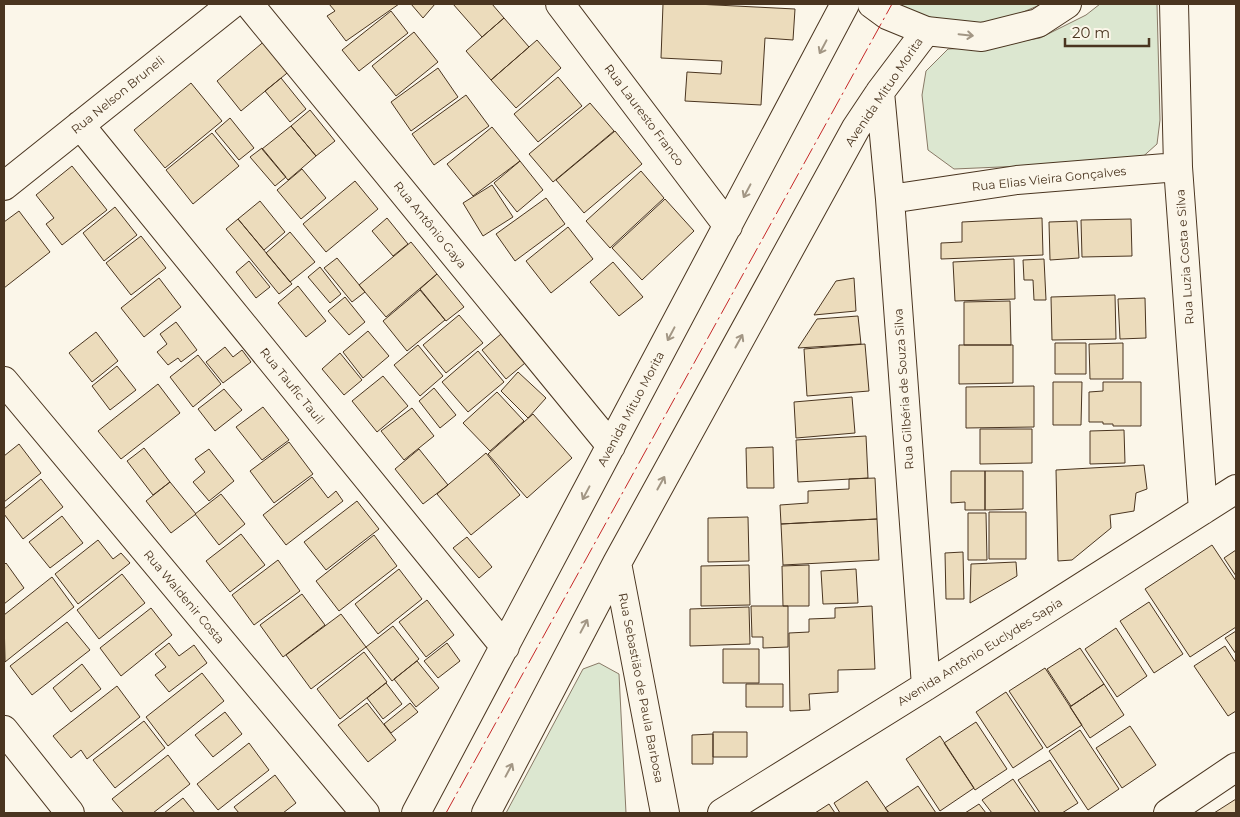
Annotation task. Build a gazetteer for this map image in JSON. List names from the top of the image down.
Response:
{
  "streets": {
    "street": [
      "Avenida Mituo Morita",
      "Rua Nelson Bruneli",
      "Rua Lauresto Franco",
      "Rua Elias Vieira Gonçalves",
      "Rua Antônio Gaya",
      "Rua Luzia Costa e Silva",
      "Rua Taufic Tauil",
      "Rua Gilbéria de Souza Silva",
      "Rua Waldenir Costa",
      "Avenida Antônio Euclydes Sapia",
      "Rua Sebastião de Paula Barbosa"
    ]
  },
  "crossings": [
    ["Avenida Mituo Morita", "Rua Lauresto Franco"],
    ["Avenida Mituo Morita", "Rua Antônio Gaya"],
    ["Avenida Mituo Morita", "Rua Taufic Tauil"],
    ["Avenida Mituo Morita", "Rua Gilbéria de Souza Silva"],
    ["Avenida Mituo Morita", "Rua Sebastião de Paula Barbosa"],
    ["Rua Nelson Bruneli", "Rua Taufic Tauil"],
    ["Rua Elias Vieira Gonçalves", "Rua Luzia Costa e Silva"],
    ["Rua Elias Vieira Gonçalves", "Rua Gilbéria de Souza Silva"],
    ["Rua Luzia Costa e Silva", "Avenida Antônio Euclydes Sapia"],
    ["Rua Gilbéria de Souza Silva", "Avenida Antônio Euclydes Sapia"]
  ],
  "scale_bar": "20 m"
}
